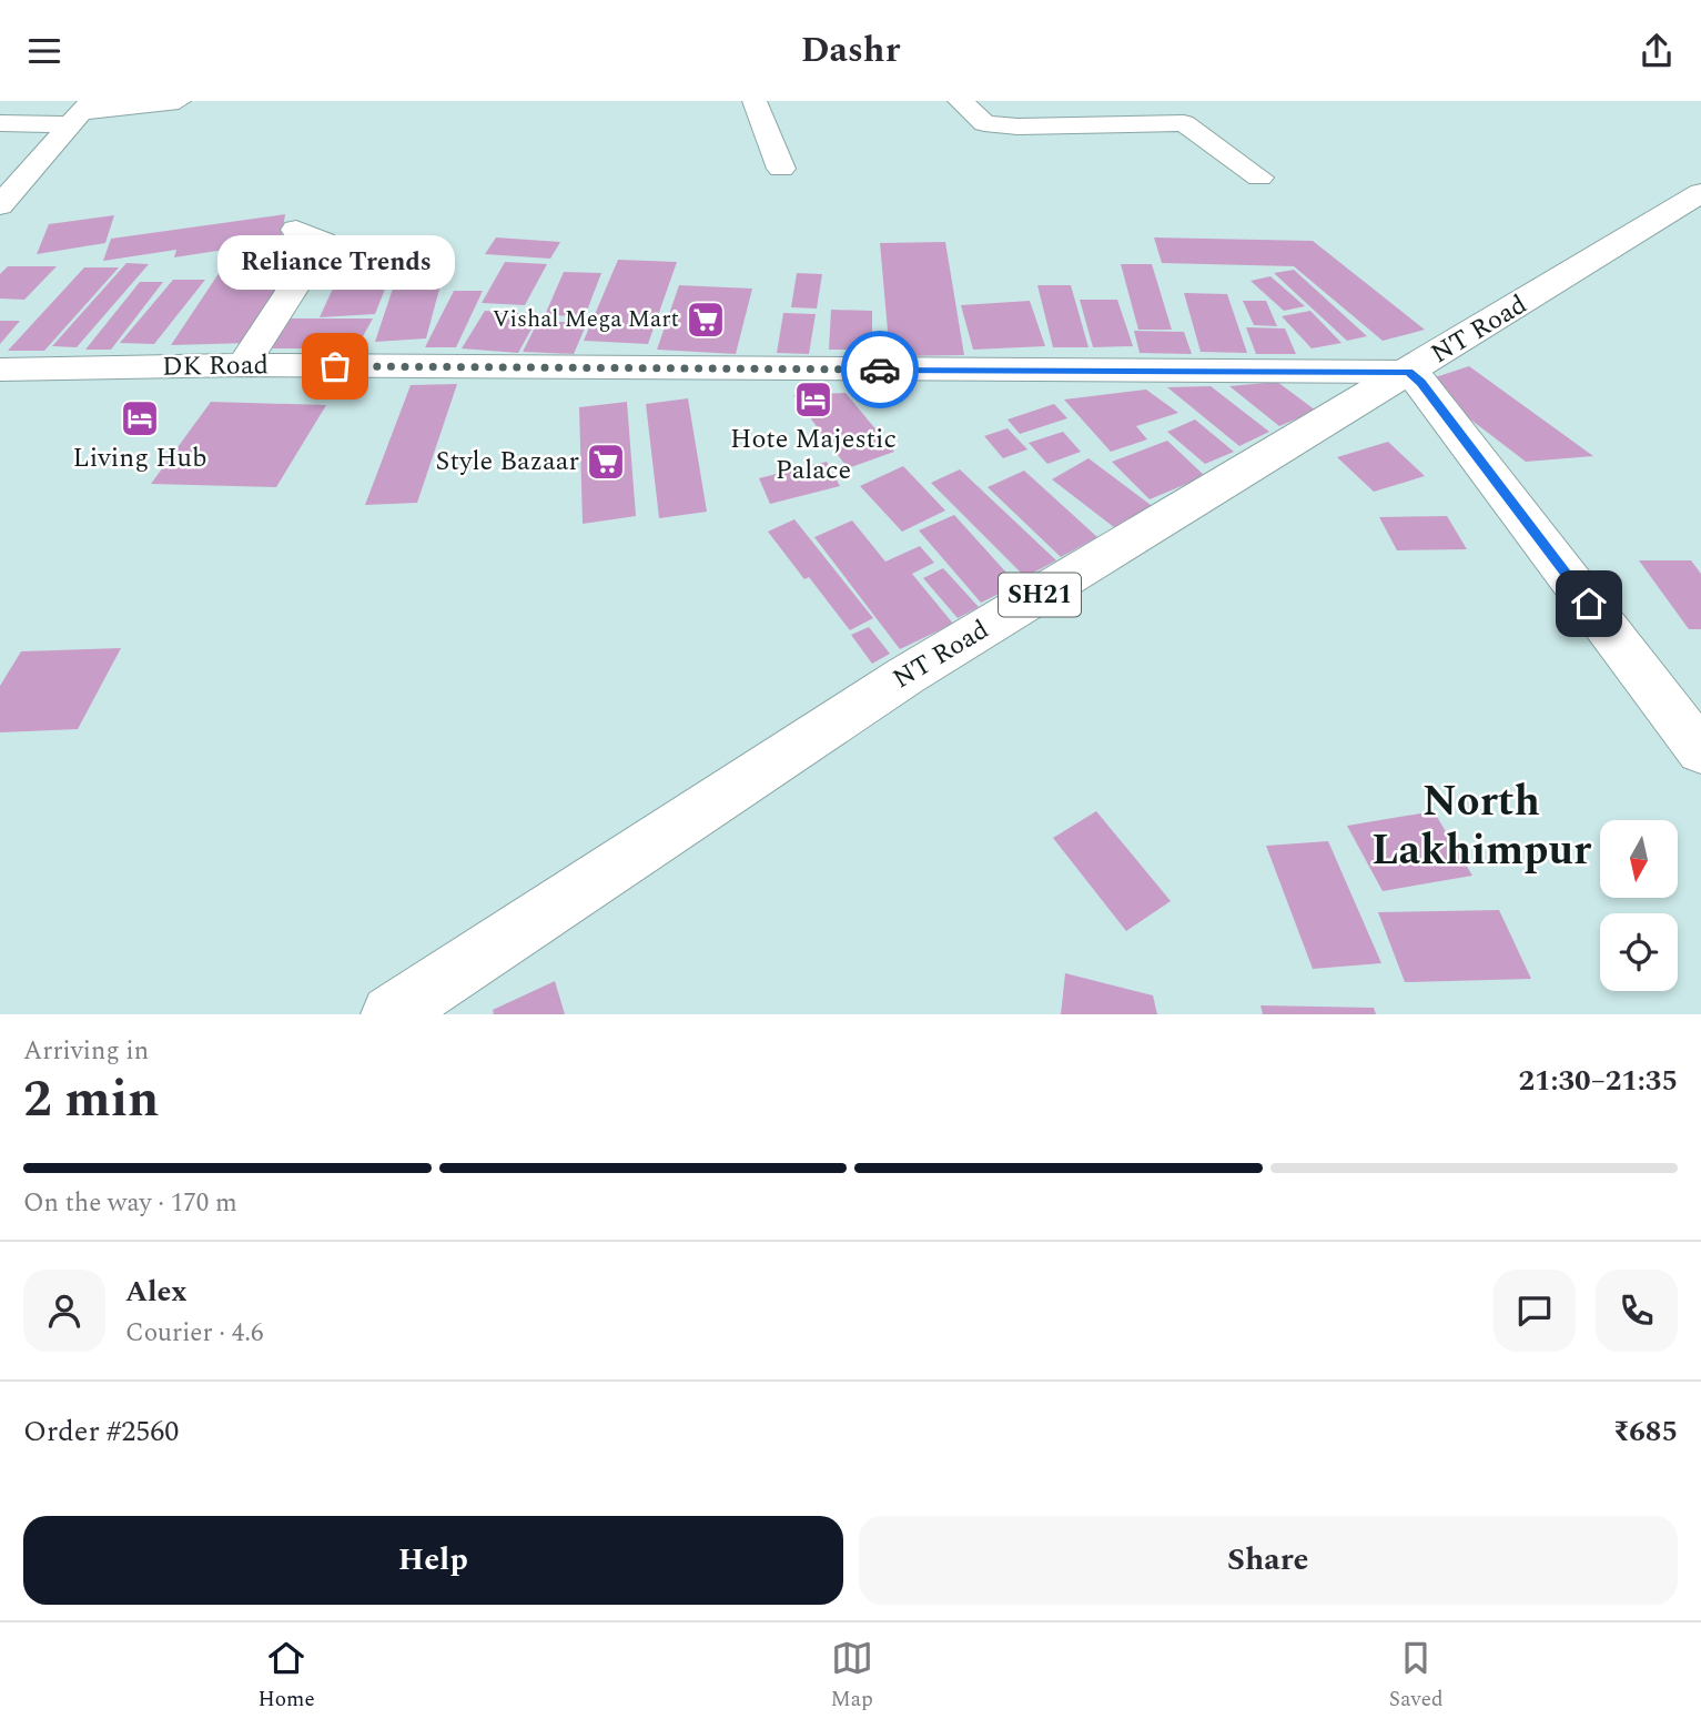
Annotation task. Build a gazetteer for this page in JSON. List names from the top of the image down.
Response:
{
  "streets": {
    "street": ["NT Road", "DK Road", "SH21"]
  },
  "crossings": [
    ["NT Road", "DK Road"]
  ],
  "districts": ["North Lakhimpur"],
  "places": {
    "supermarket": ["Vishal Mega Mart", "Style Bazaar"],
    "other": ["Reliance Trends"],
    "hotel": ["Hote Majestic Palace", "Living Hub"]
  },
  "north": "bottom",
  "page": {
    "header": "Dashr",
    "bubble": "Reliance Trends",
    "heading": ["2 min", "Arriving in", "21:30–21:35"],
    "panel": [
      "Alex",
      "Courier · 4.6",
      "Order #2560",
      "₹685"
    ],
    "bar": "On the way · 170 m",
    "buttons": ["Help", "Share"],
    "tabs": ["Home", "Map", "Saved"]
  }
}
